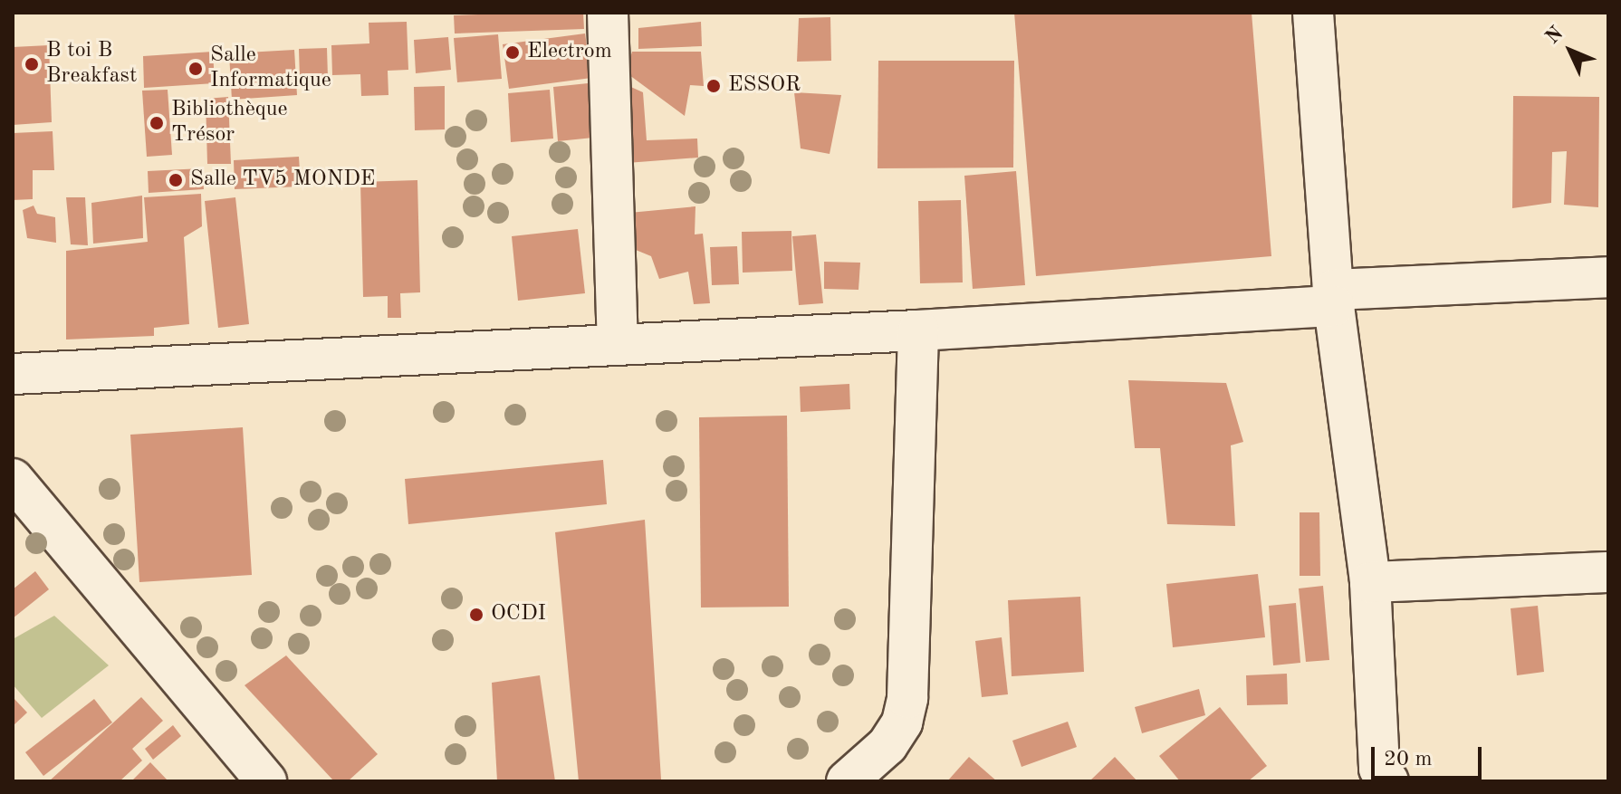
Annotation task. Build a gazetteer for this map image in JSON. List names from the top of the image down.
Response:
{
  "places": [
    "Electrom",
    "B toi B Breakfast",
    "Salle Informatique",
    "ESSOR",
    "Bibliothèque Trésor",
    "Salle TV5 MONDE",
    "OCDI"
  ],
  "scale_bar": "20 m",
  "north": "top left"
}
